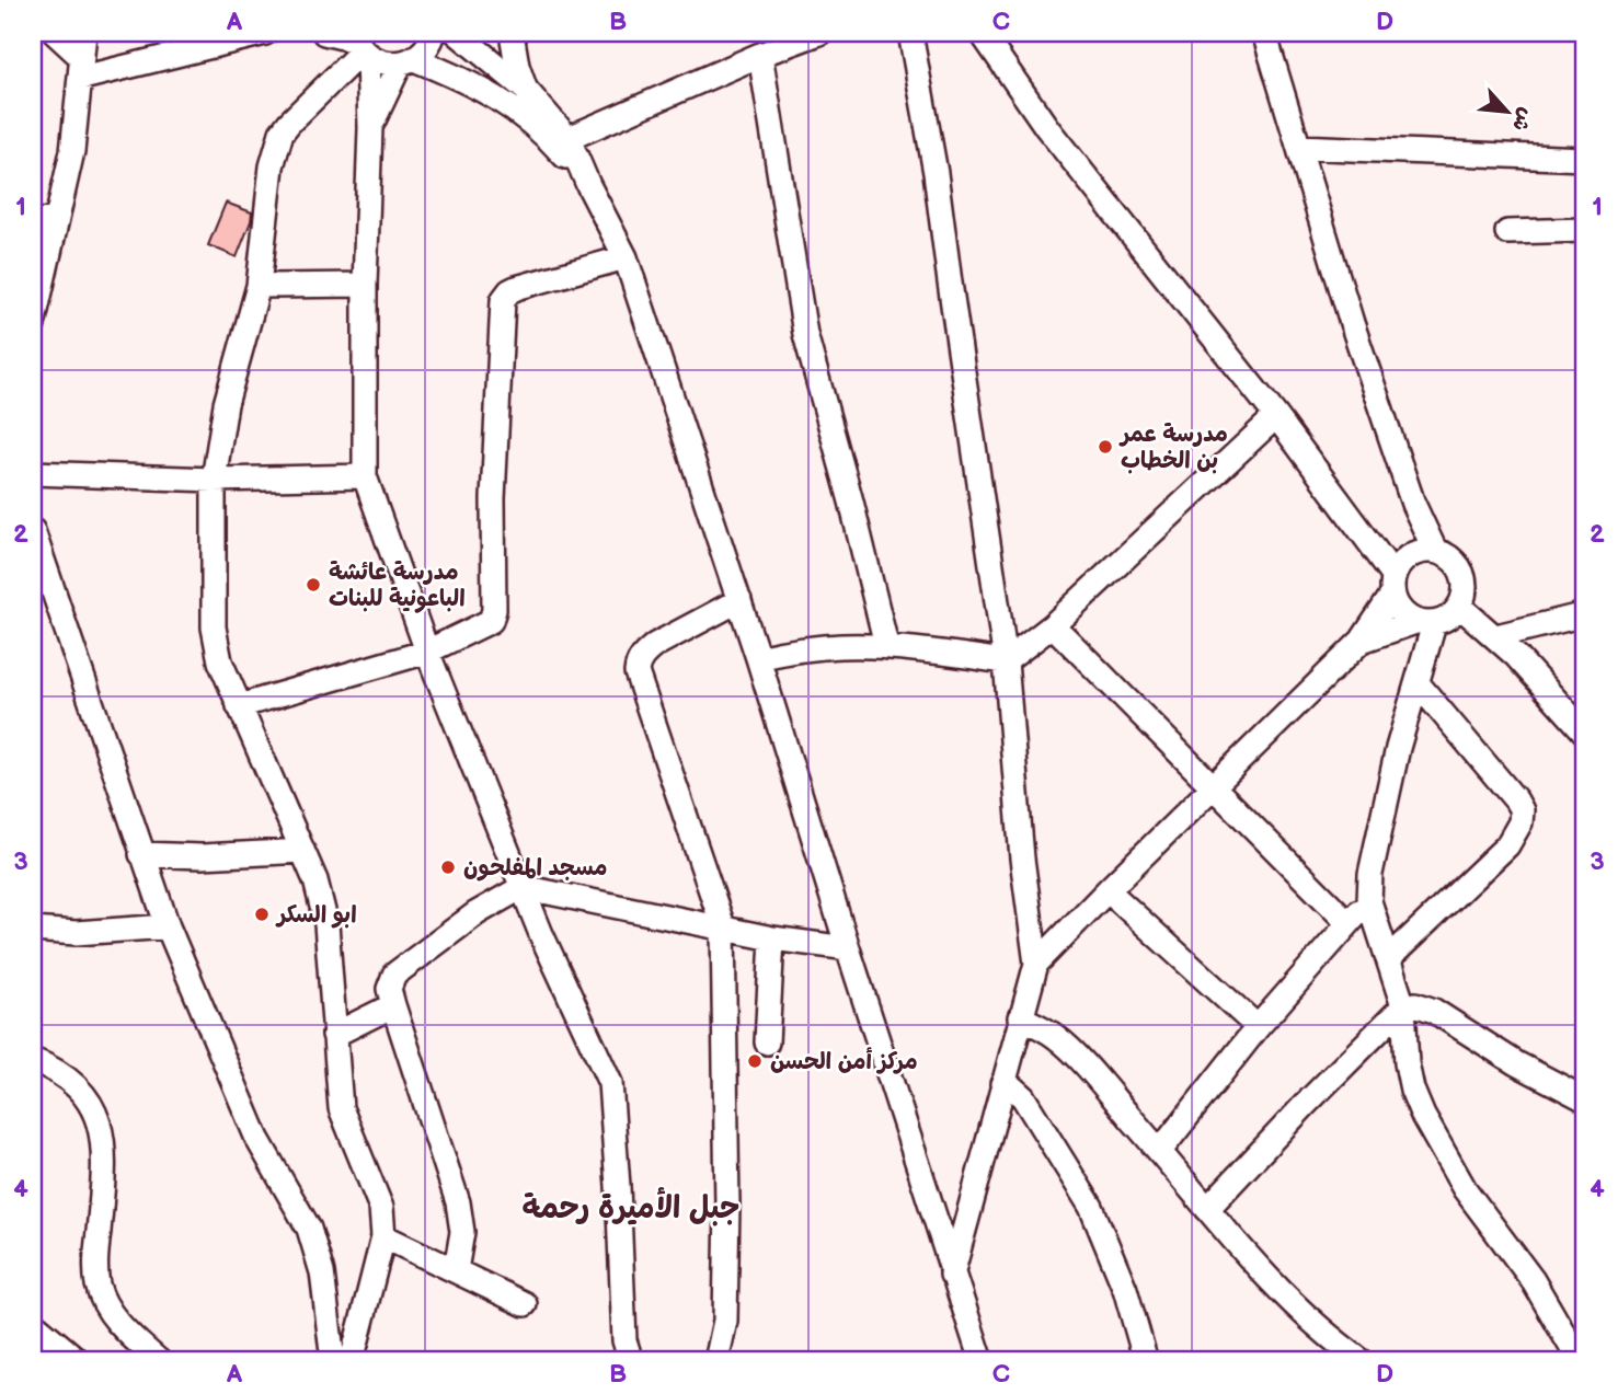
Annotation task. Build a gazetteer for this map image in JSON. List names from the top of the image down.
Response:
{
  "districts": ["جبل الأميرة رحمة"],
  "places": [
    "مدرسة عمر بن الخطاب",
    "مدرسة عائشة الباعونية للبنات",
    "مسجد المفلحون",
    "ابو السكر",
    "مركز أمن الحسن"
  ],
  "north": "bottom right",
  "grid": {
    "columns": [
      "A",
      "B",
      "C",
      "D"
    ],
    "rows": [
      "1",
      "2",
      "3",
      "4"
    ]
  }
}
